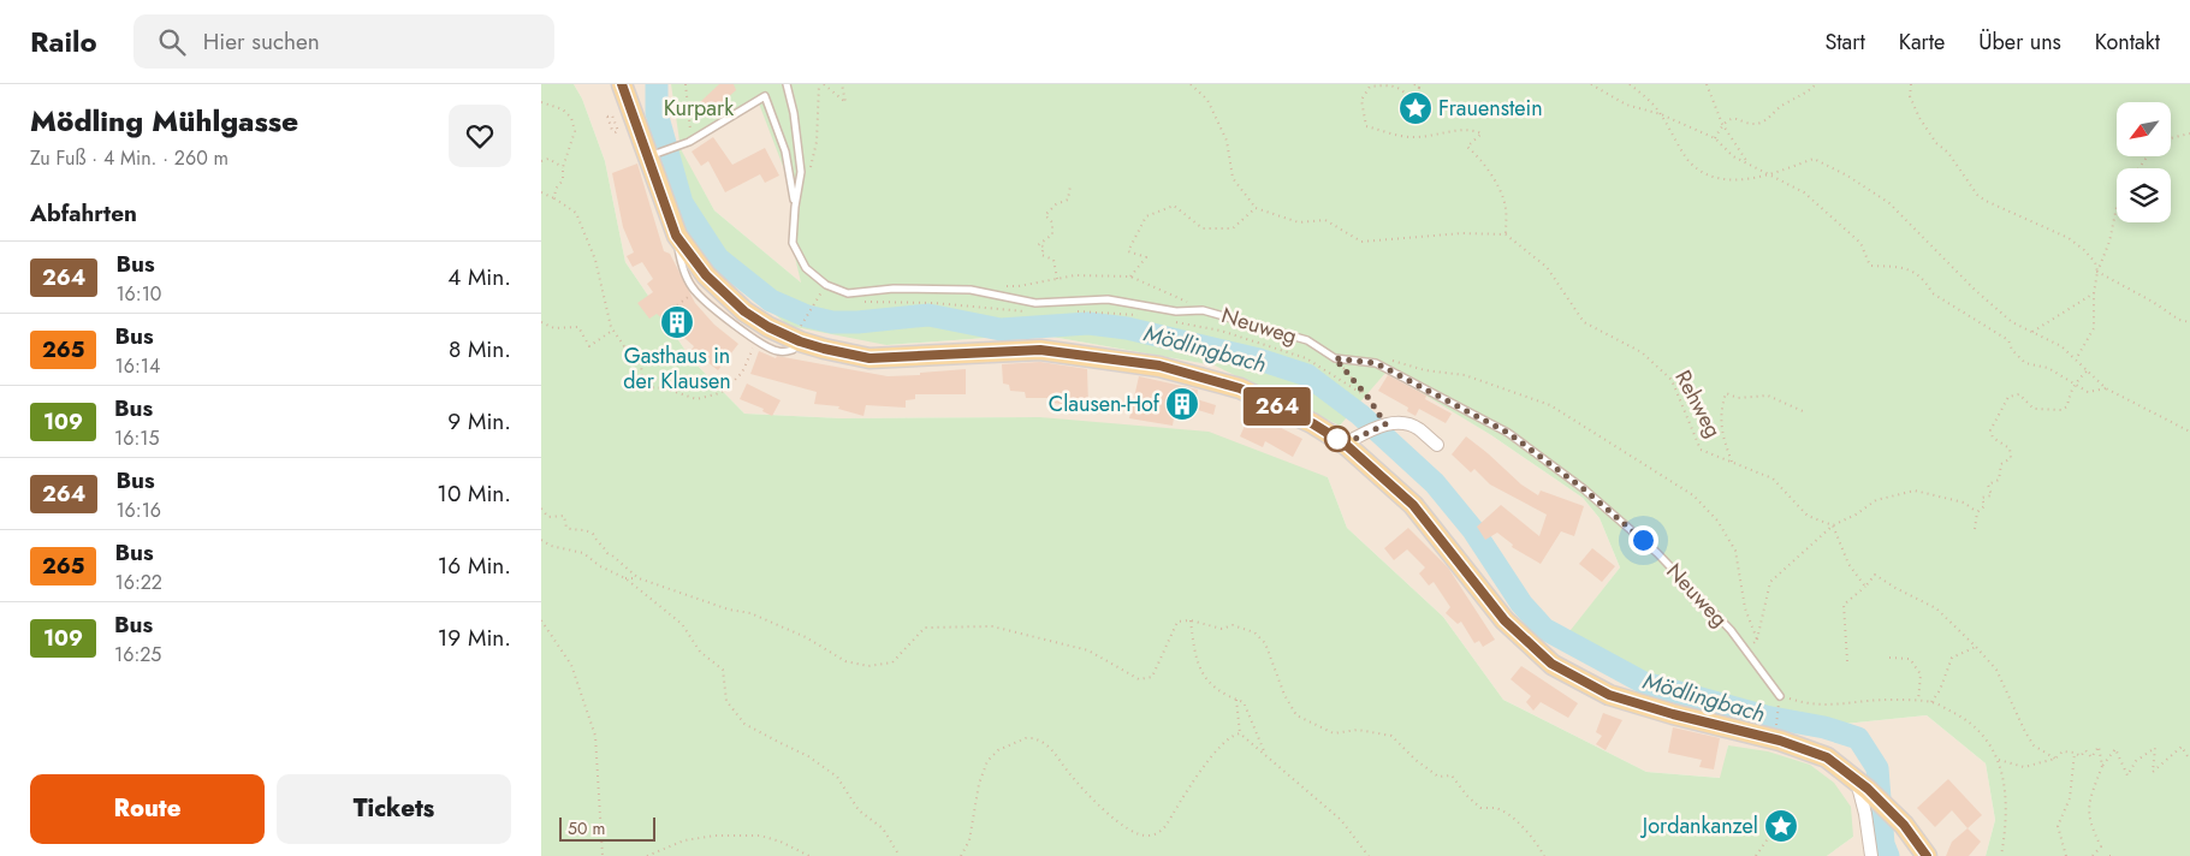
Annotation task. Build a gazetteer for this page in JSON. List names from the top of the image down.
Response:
{
  "streets": {
    "lane": ["Neuweg"],
    "path": ["Rehweg"]
  },
  "water": ["Mödlingbach"],
  "parks": ["Kurpark"],
  "places": {
    "place": ["Frauenstein", "Jordankanzel"],
    "building": ["Gasthaus in der Klausen", "Clausen-Hof"]
  },
  "lines": ["bus line 264"],
  "scale_bar": "50 m",
  "north": "bottom left",
  "page": {
    "header": "Railo",
    "search": "Hier suchen",
    "nav": [
      "Start",
      "Karte",
      "Über uns",
      "Kontakt"
    ],
    "heading": [
      ["Mödling Mühlgasse", "Zu Fuß · 4 Min. · 260 m"],
      "Abfahrten"
    ],
    "on_map": "264",
    "list": [
      {
        "mark": "264",
        "name": "Bus",
        "note": "16:10",
        "value": "4 Min."
      },
      {
        "mark": "265",
        "name": "Bus",
        "note": "16:14",
        "value": "8 Min."
      },
      {
        "mark": "109",
        "name": "Bus",
        "note": "16:15",
        "value": "9 Min."
      },
      {
        "mark": "264",
        "name": "Bus",
        "note": "16:16",
        "value": "10 Min."
      },
      {
        "mark": "265",
        "name": "Bus",
        "note": "16:22",
        "value": "16 Min."
      },
      {
        "mark": "109",
        "name": "Bus",
        "note": "16:25",
        "value": "19 Min."
      }
    ],
    "buttons": ["Route", "Tickets"],
    "scale": "50 m"
  }
}
